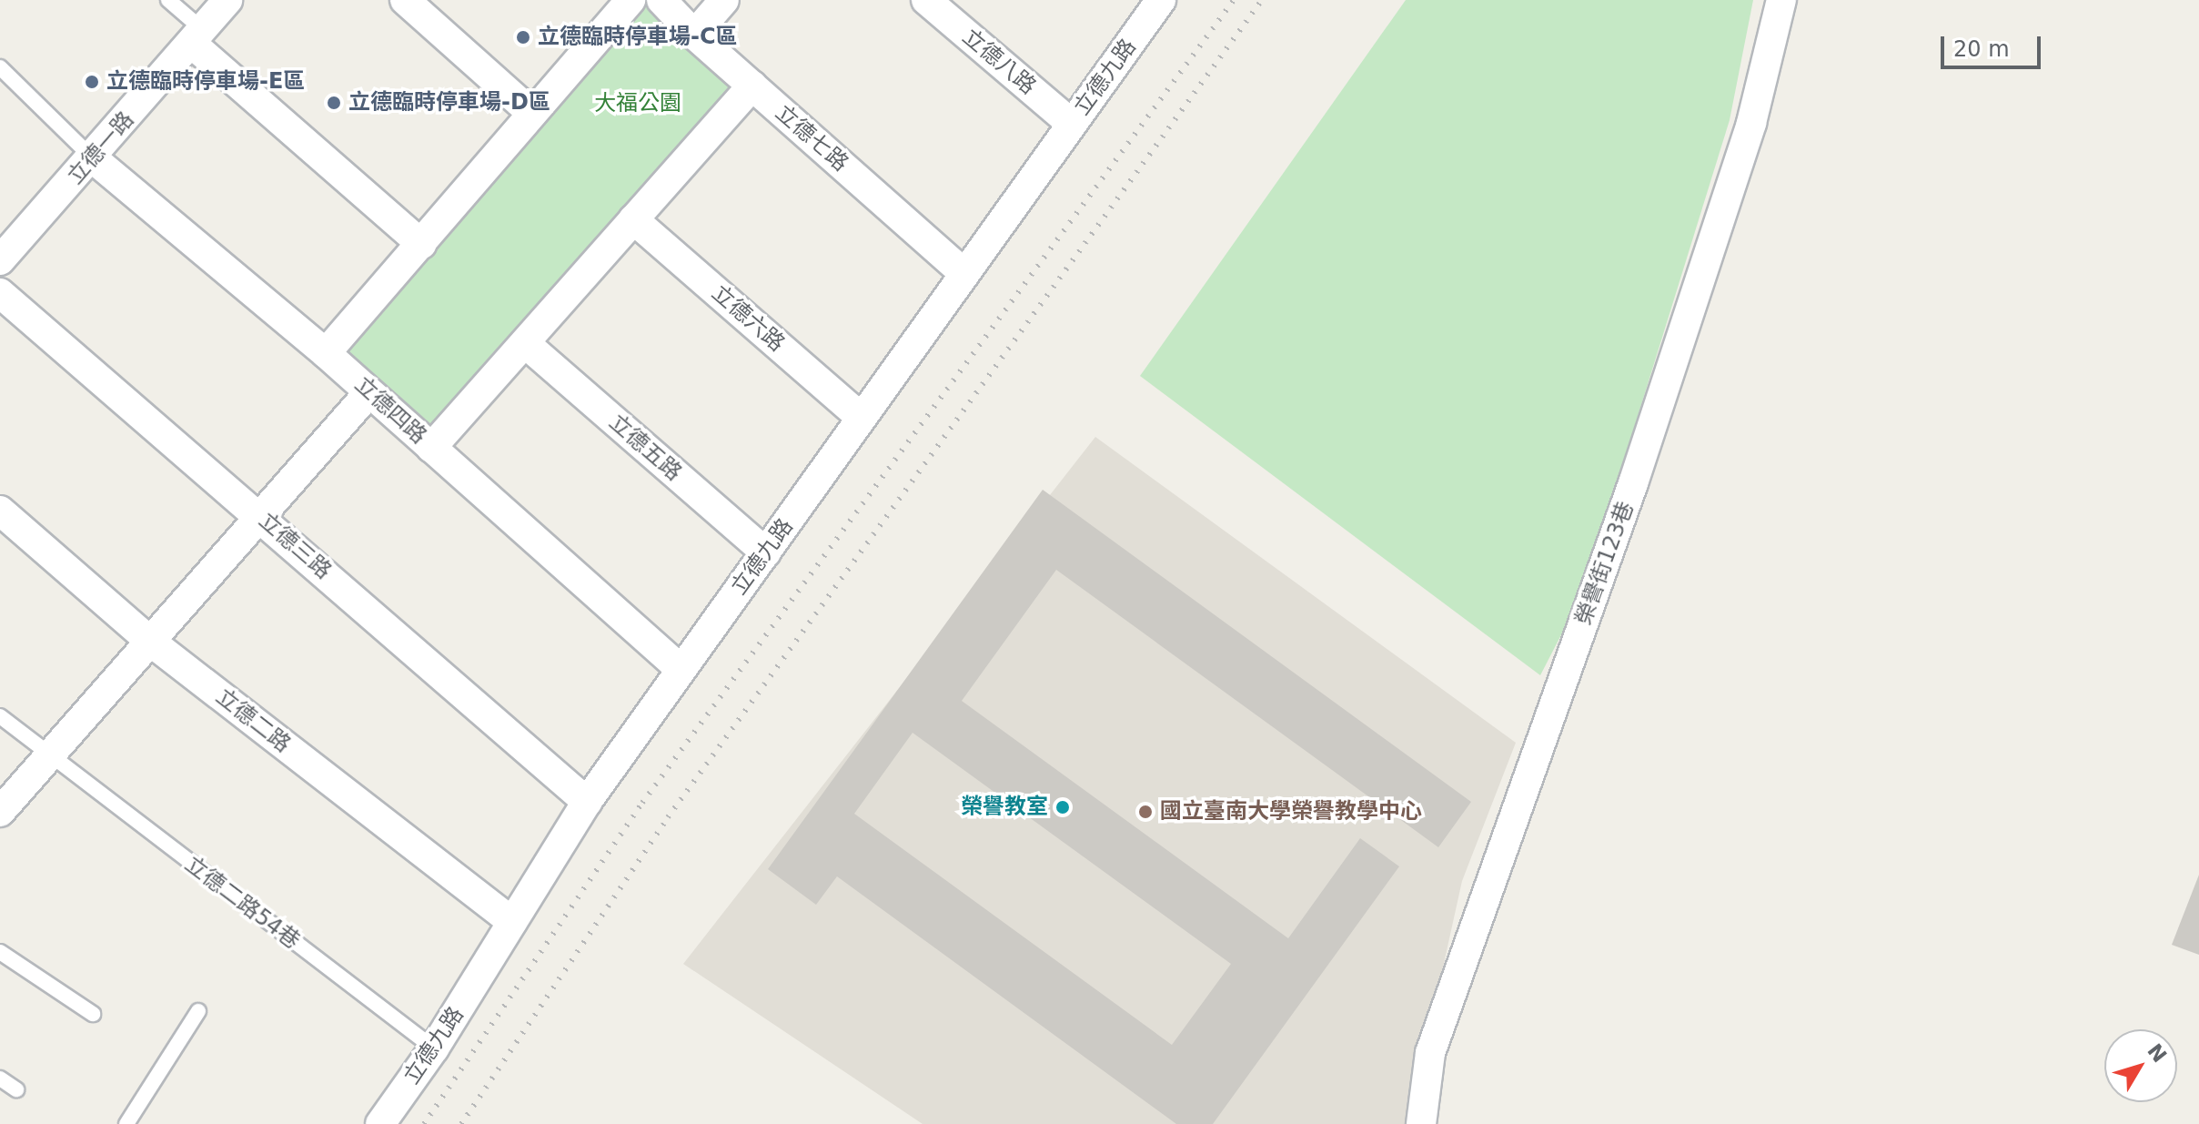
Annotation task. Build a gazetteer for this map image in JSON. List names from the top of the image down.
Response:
{
  "streets": {
    "street": [
      "立德八路",
      "立德九路",
      "立德七路",
      "立德一路",
      "立德六路",
      "立德四路",
      "立德五路",
      "立德三路",
      "榮譽街123巷",
      "立德二路"
    ],
    "lane": ["立德二路54巷"]
  },
  "crossings": [
    ["立德八路", "立德九路"],
    ["立德九路", "立德七路"],
    ["立德九路", "立德六路"],
    ["立德九路", "立德四路"],
    ["立德九路", "立德五路"],
    ["立德九路", "立德三路"],
    ["立德九路", "立德二路"],
    ["立德九路", "立德二路54巷"],
    ["立德一路", "立德四路"]
  ],
  "parks": ["大福公園"],
  "places": [
    "立德臨時停車場-C區",
    "立德臨時停車場-E區",
    "立德臨時停車場-D區",
    "榮譽教室",
    "國立臺南大學榮譽教學中心"
  ],
  "scale_bar": "20 m",
  "north": "top right"
}
